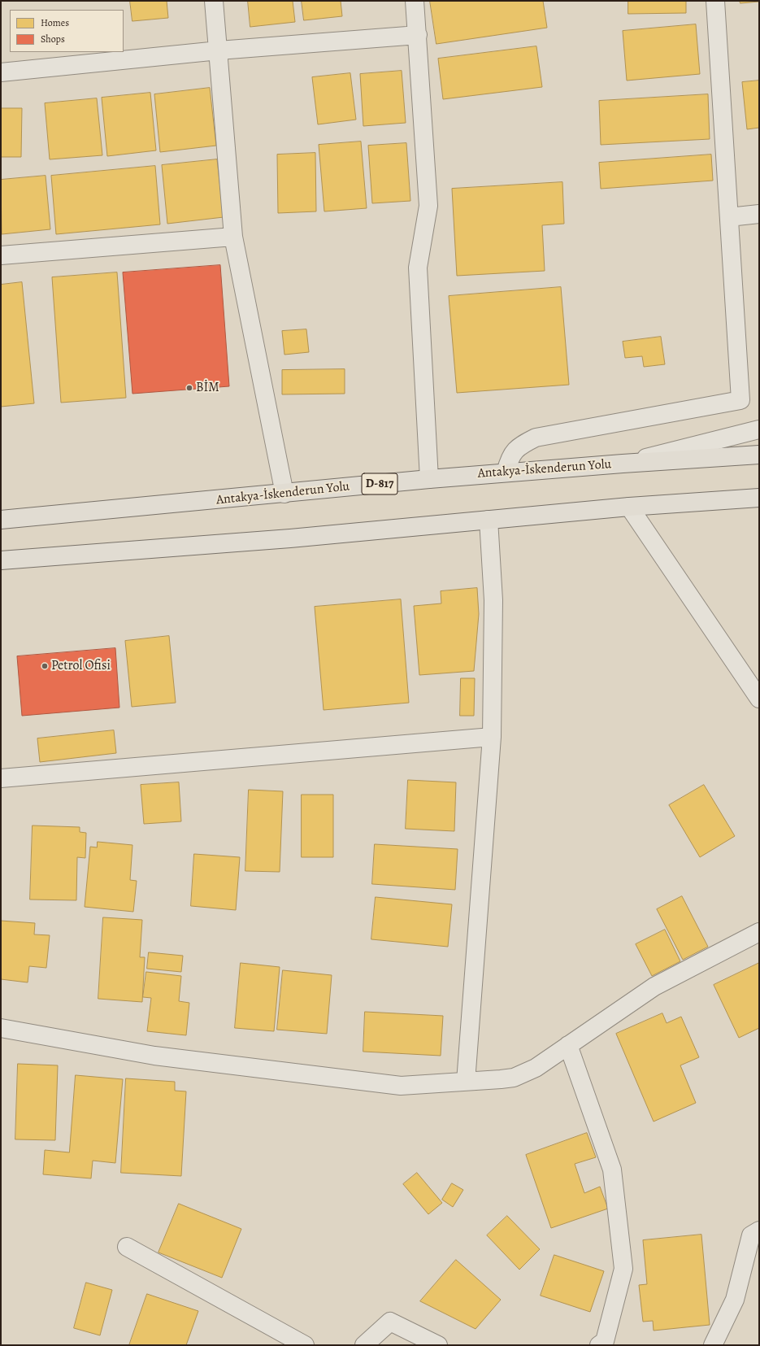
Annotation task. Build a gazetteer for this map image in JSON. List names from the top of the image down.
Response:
{
  "streets": {
    "highway": ["Antakya-İskenderun Yolu", "D-817"]
  },
  "places": ["BİM", "Petrol Ofisi"],
  "legend": ["Homes", "Shops"]
}
